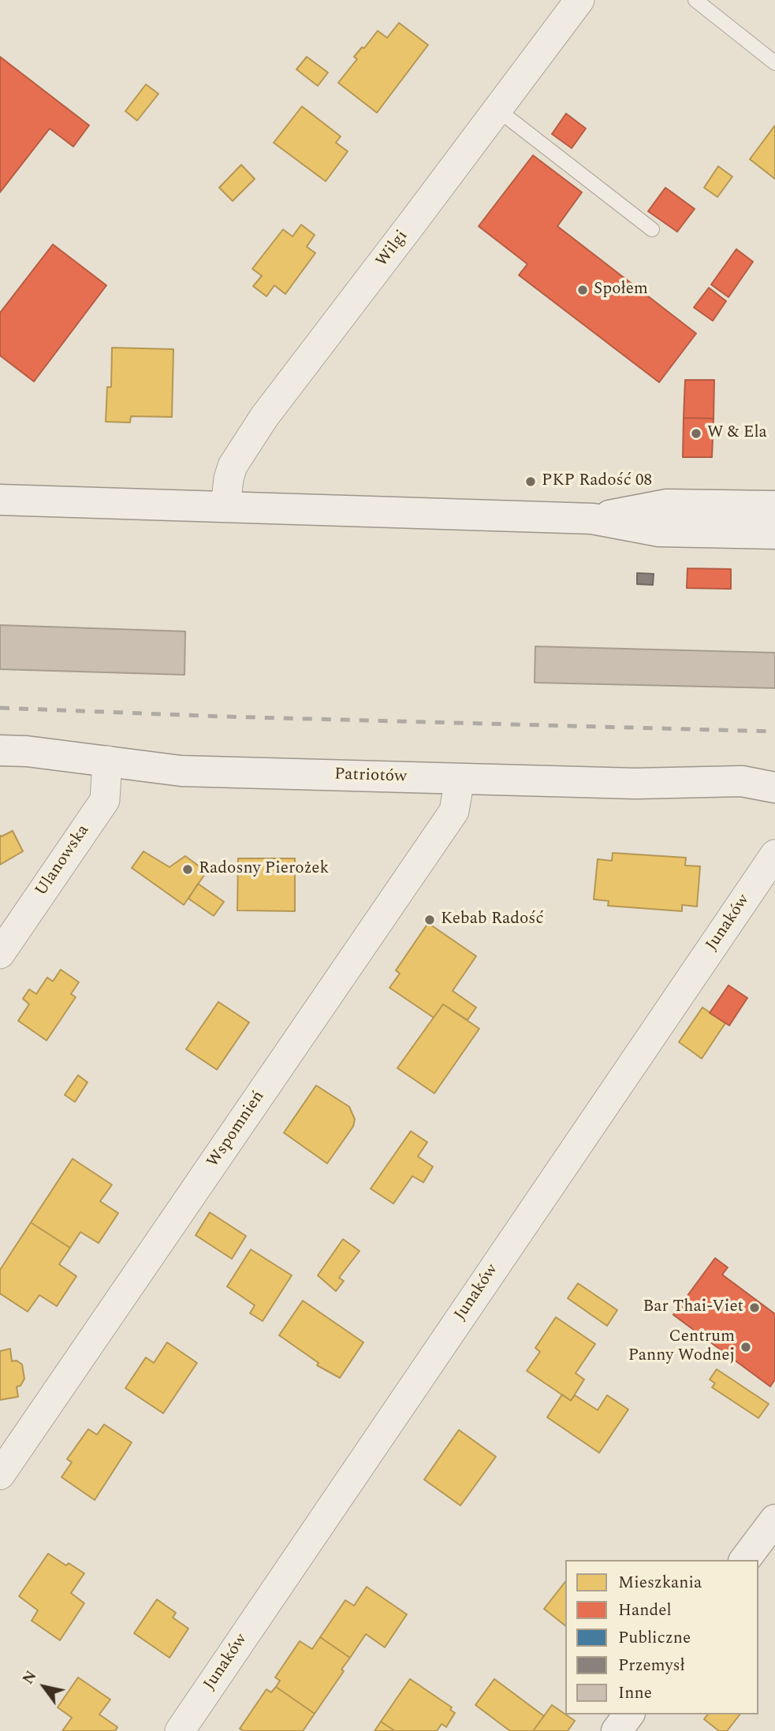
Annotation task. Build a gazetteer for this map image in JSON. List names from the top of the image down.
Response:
{
  "streets": {
    "main road": ["Patriotów"],
    "street": [
      "Wilgi",
      "Ulanowska",
      "Junaków",
      "Wspomnień"
    ]
  },
  "crossings": [
    ["Patriotów", "Ulanowska"],
    ["Patriotów", "Wspomnień"]
  ],
  "places": [
    "Społem",
    "W & Ela",
    "PKP Radość 08",
    "Radosny Pierożek",
    "Kebab Radość",
    "Bar Thai-Viet",
    "Centrum Panny Wodnej"
  ],
  "legend": [
    "Mieszkania",
    "Handel",
    "Publiczne",
    "Przemysł",
    "Inne"
  ],
  "north": "top left"
}
